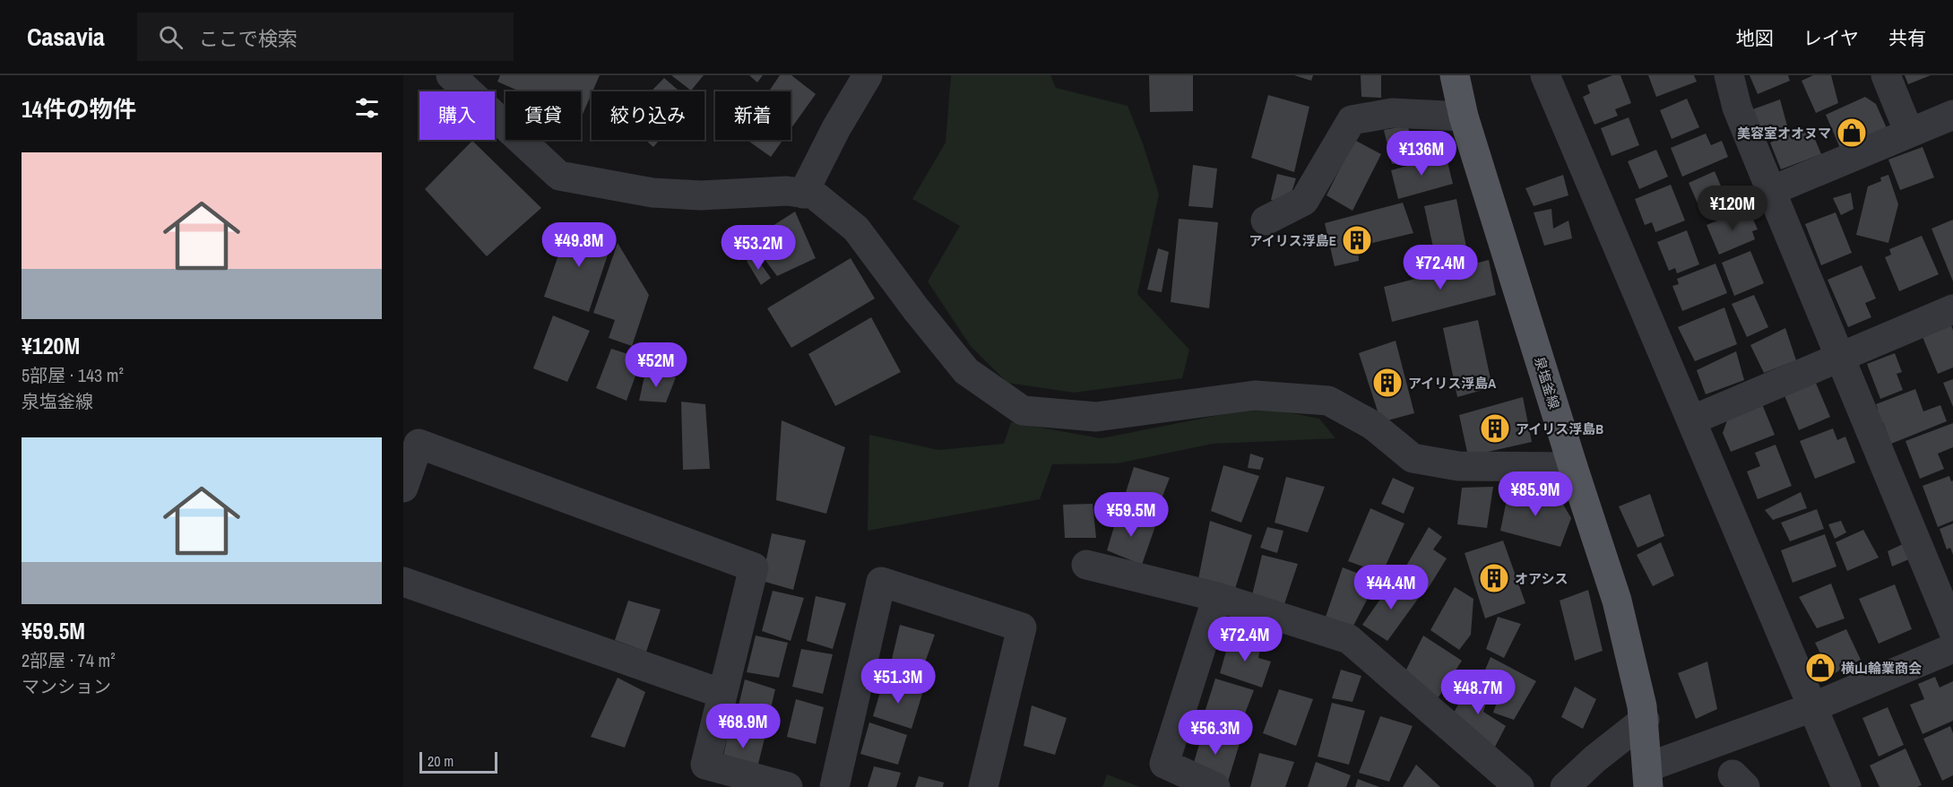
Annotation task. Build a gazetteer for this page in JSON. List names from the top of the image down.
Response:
{
  "streets": {
    "main road": ["泉塩釜線"]
  },
  "places": {
    "shop": ["美容室オオヌマ", "横山輪業商会"],
    "building": [
      "アイリス浮島E",
      "アイリス浮島A",
      "アイリス浮島B",
      "オアシス"
    ]
  },
  "scale_bar": "20 m",
  "page": {
    "header": "Casavia",
    "search": "ここで検索",
    "nav": ["地図", "レイヤ", "共有"],
    "heading": "14件の物件",
    "chip": [
      "購入",
      "賃貸",
      "絞り込み",
      "新着"
    ],
    "price": [
      "¥136M",
      "¥120M",
      "¥49.8M",
      "¥53.2M",
      "¥72.4M",
      "¥52M",
      "¥85.9M",
      "¥59.5M",
      "¥44.4M",
      "¥72.4M",
      "¥51.3M",
      "¥48.7M",
      "¥68.9M",
      "¥56.3M"
    ],
    "list": [
      {
        "name": "¥120M",
        "note": "5部屋 · 143 m² · 泉塩釜線"
      },
      {
        "name": "¥59.5M",
        "note": "2部屋 · 74 m² · マンション"
      }
    ],
    "scale": "20 m"
  }
}
